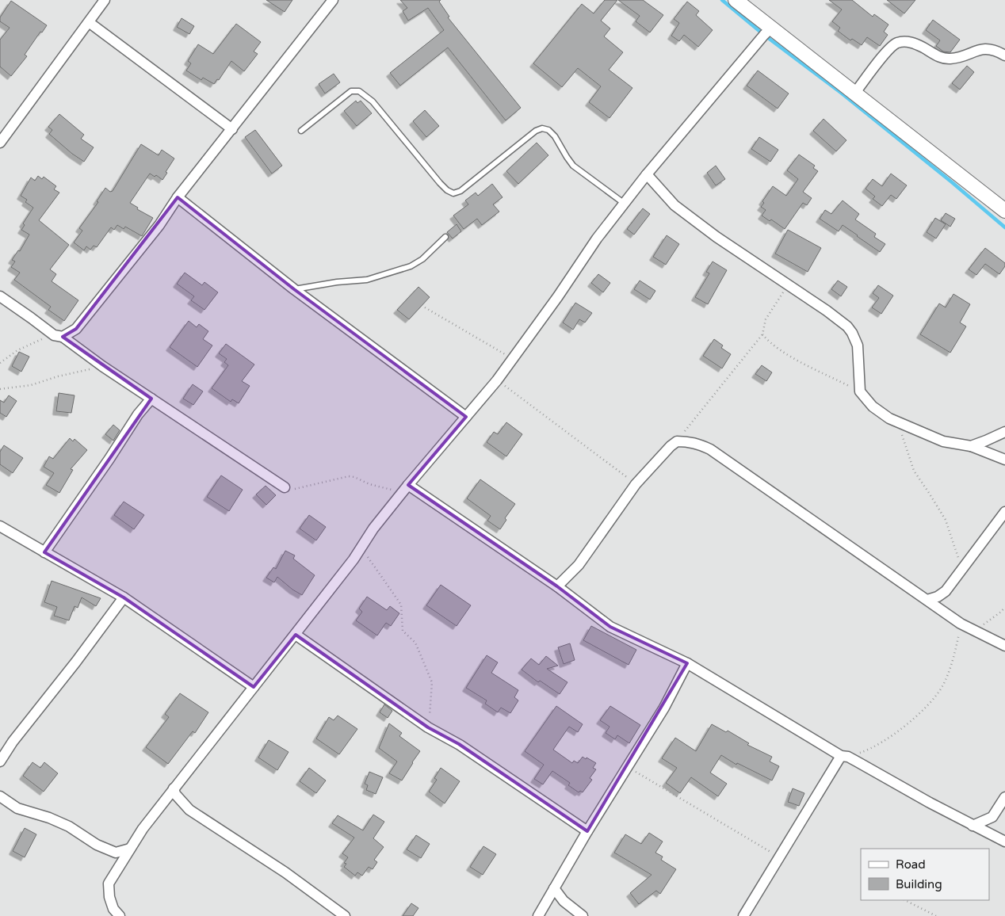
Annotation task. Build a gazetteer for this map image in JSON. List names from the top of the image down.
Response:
{
  "legend": ["Road", "Building"]
}
